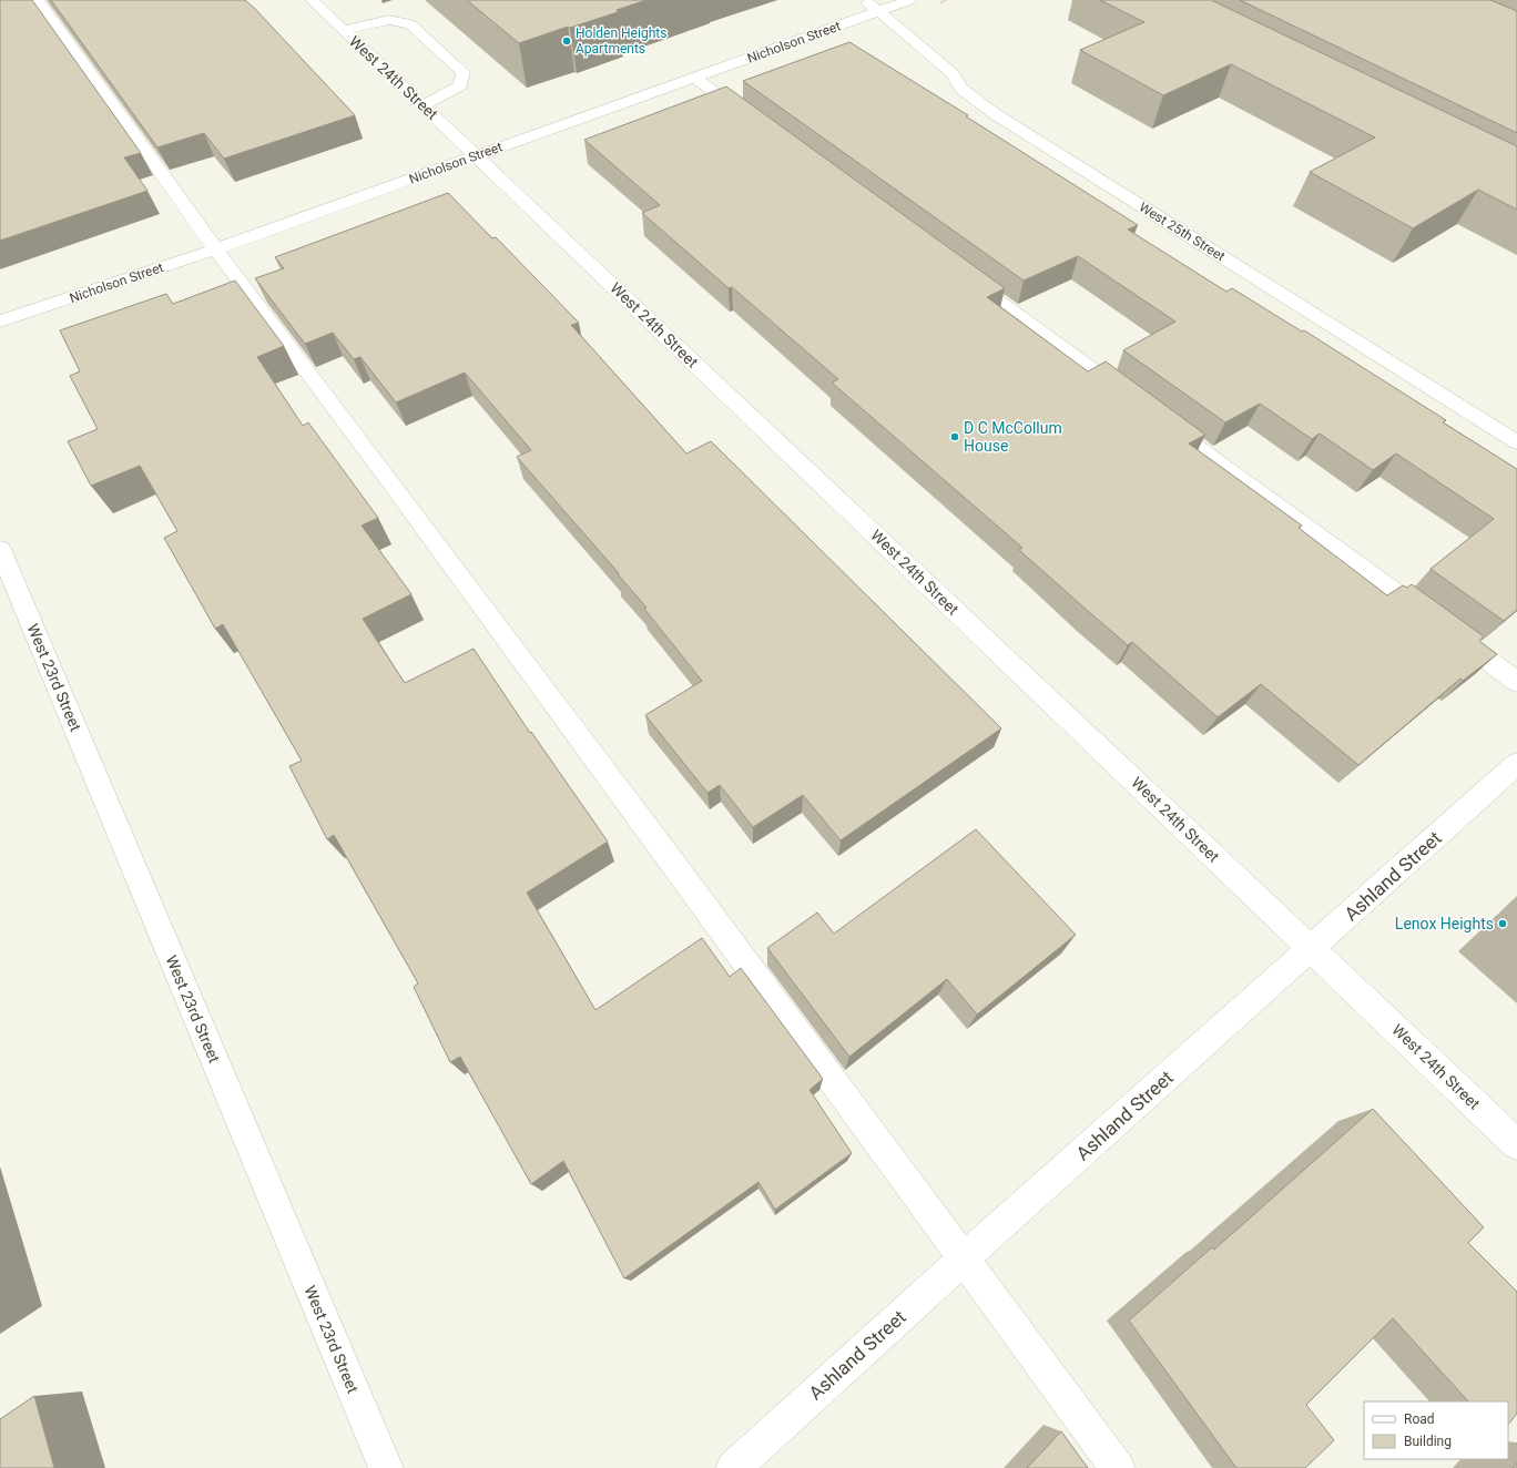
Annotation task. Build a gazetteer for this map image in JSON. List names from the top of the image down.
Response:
{
  "streets": {
    "street": [
      "Nicholson Street",
      "West 24th Street",
      "West 25th Street",
      "West 23rd Street",
      "Ashland Street"
    ]
  },
  "crossings": [
    ["Nicholson Street", "West 24th Street"],
    ["Nicholson Street", "West 25th Street"],
    ["West 24th Street", "Ashland Street"]
  ],
  "places": ["Holden Heights Apartments", "D C McCollum House", "Lenox Heights"],
  "legend": ["Road", "Building"]
}
